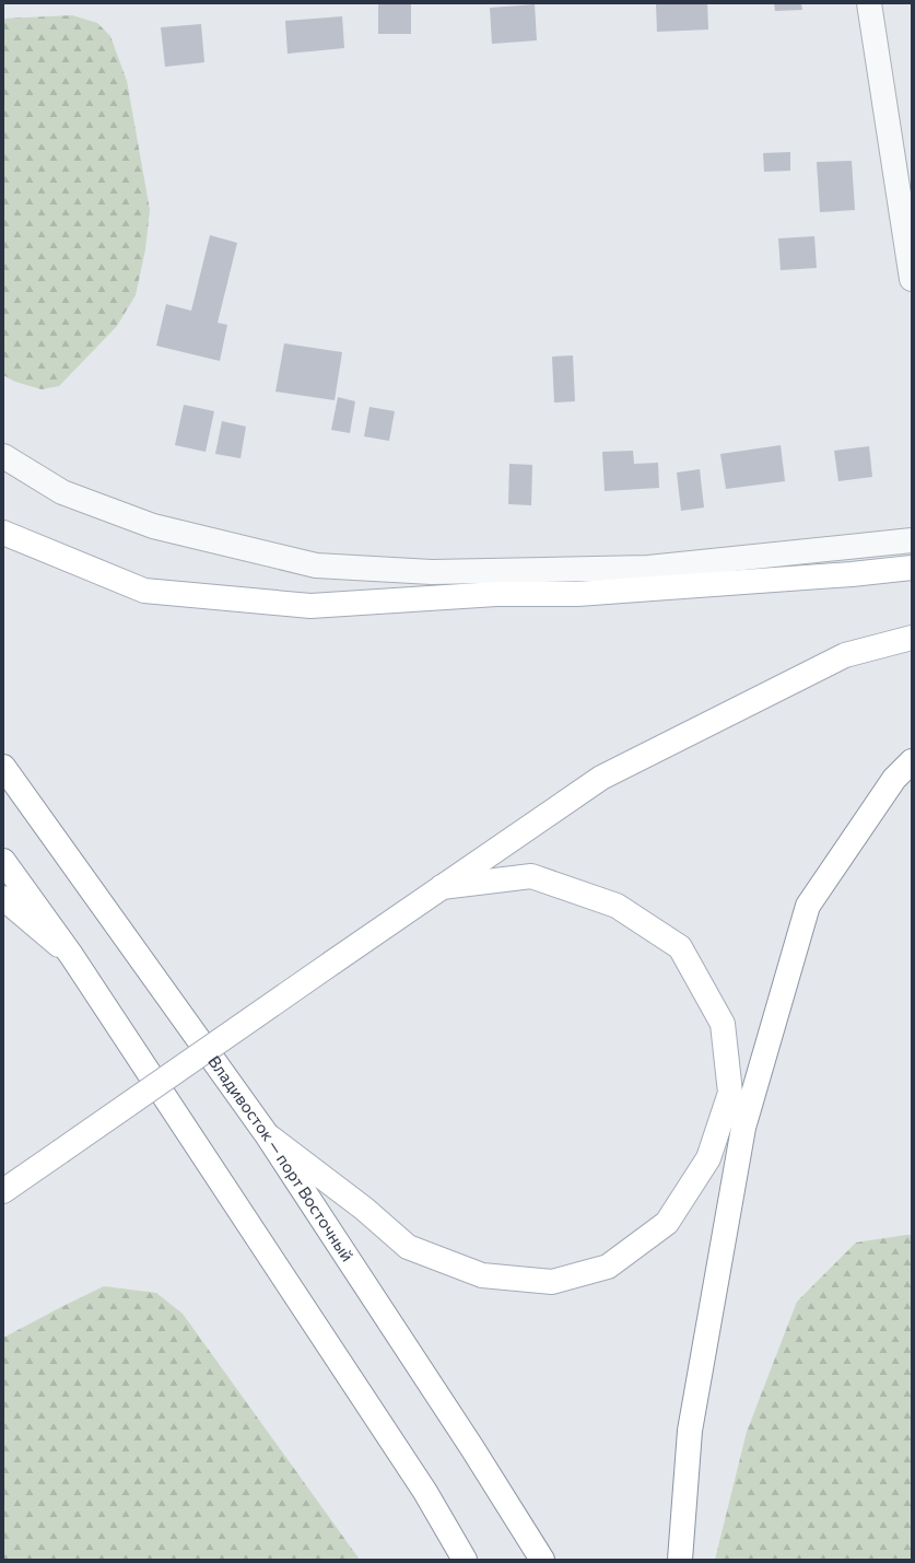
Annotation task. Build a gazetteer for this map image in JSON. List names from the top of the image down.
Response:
{
  "streets": {
    "main road": ["Владивосток — порт Восточный"]
  }
}
